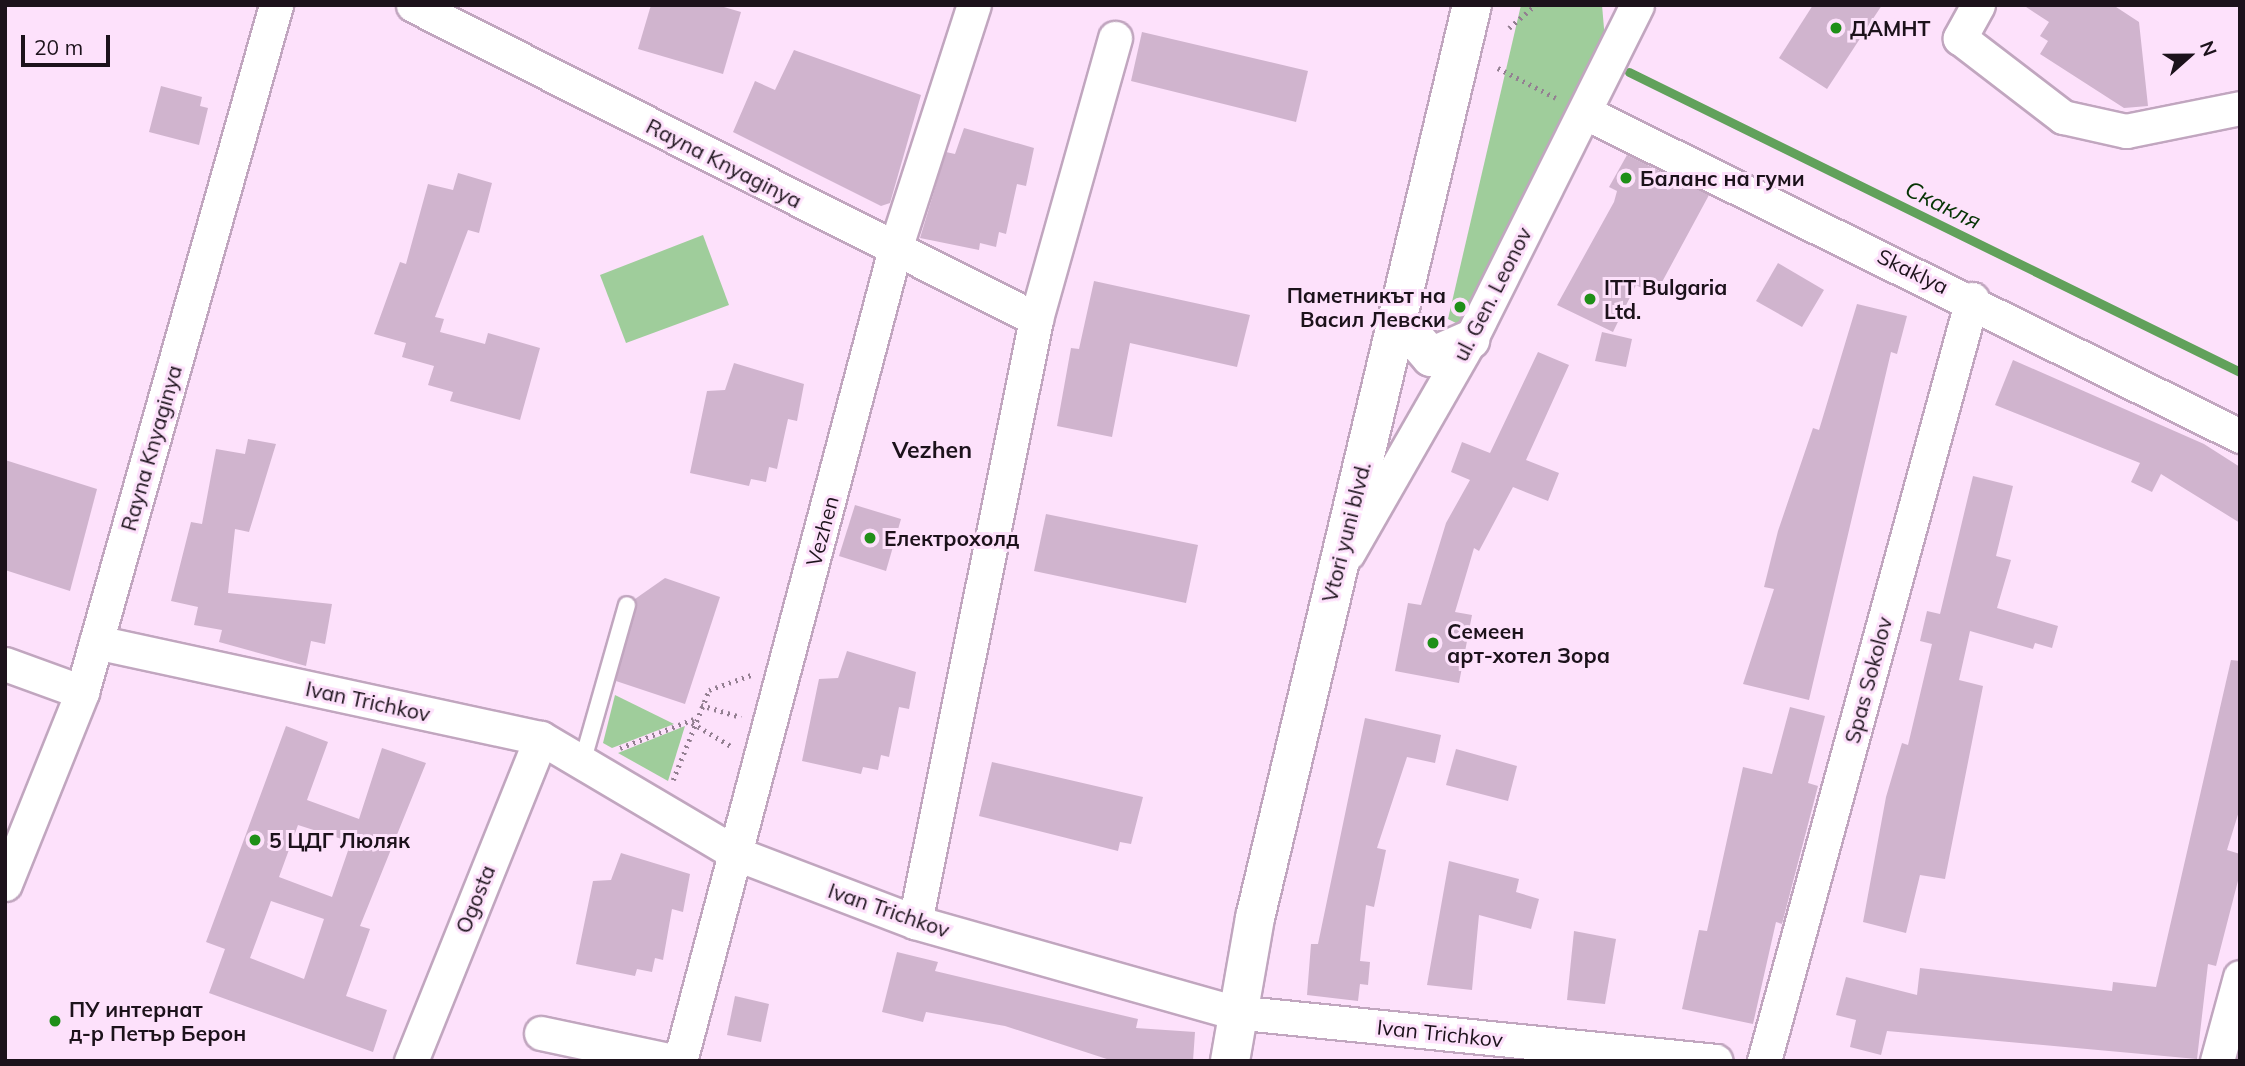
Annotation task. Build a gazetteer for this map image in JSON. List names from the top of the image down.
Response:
{
  "streets": {
    "street": [
      "Rayna Knyaginya",
      "Skaklya",
      "ul. Gen. Leonov",
      "Vezhen",
      "Vtori yuni blvd.",
      "Spas Sokolov",
      "Ivan Trichkov",
      "Ogosta"
    ]
  },
  "crossings": [
    ["Rayna Knyaginya", "Vezhen"],
    ["Rayna Knyaginya", "Ivan Trichkov"],
    ["Skaklya", "ul. Gen. Leonov"],
    ["Skaklya", "Spas Sokolov"],
    ["ul. Gen. Leonov", "Vtori yuni blvd."],
    ["Vezhen", "Ivan Trichkov"],
    ["Vtori yuni blvd.", "Ivan Trichkov"],
    ["Ivan Trichkov", "Ogosta"]
  ],
  "districts": ["Vezhen"],
  "water": ["Скакля"],
  "places": [
    "ДАМНТ",
    "Баланс на гуми",
    "ITT Bulgaria Ltd.",
    "Паметникът на Васил Левски",
    "Електрохолд",
    "Семеен арт-хотел Зора",
    "5 ЦДГ Люляк",
    "ПУ интернат д-р Петър Берон"
  ],
  "scale_bar": "20 m",
  "north": "right"
}
